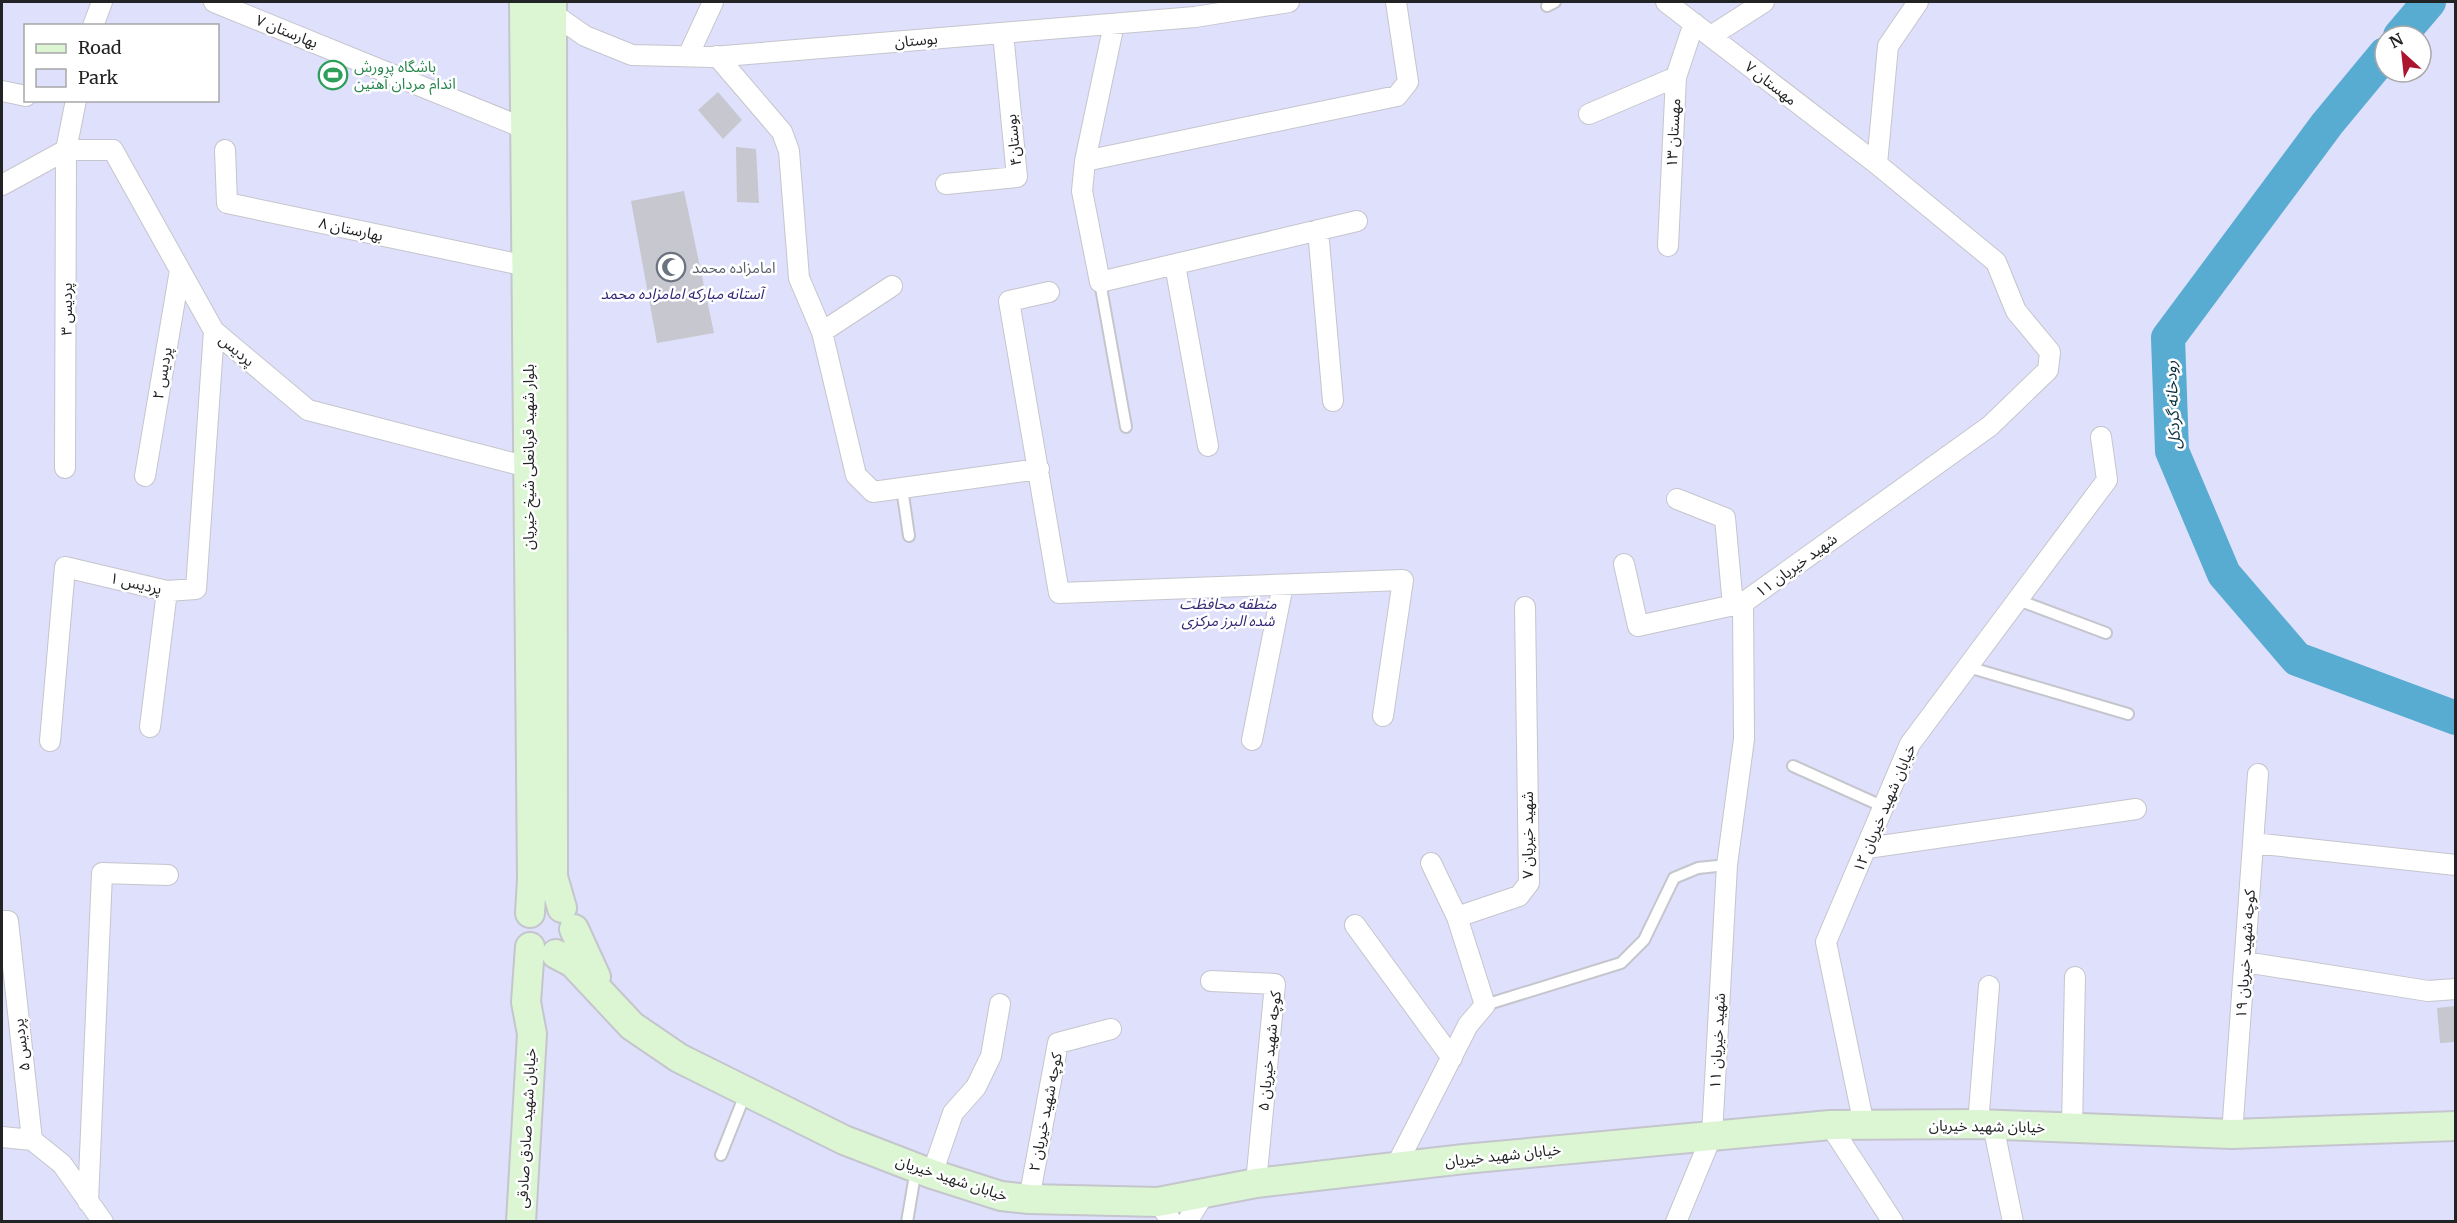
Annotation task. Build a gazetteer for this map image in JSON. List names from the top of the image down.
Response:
{
  "streets": {
    "street": [
      "بهارستان ۷",
      "بوستان",
      "مهستان ۷",
      "مهستان ۱۳",
      "بوستان۴",
      "بهارستان ۸",
      "پردیس ۳",
      "پردیس",
      "پردیس ۲",
      "بلوار شهید قربانعلی شیخ خیریان",
      "شهید خیریان ۱۱",
      "پردیس ۱",
      "خیابان شهید خیریان ۱۲",
      "شهید خیریان ۷",
      "کوچه شهید خیریان ۱۹",
      "پردیس ۵",
      "کوچه شهید خیریان ۵",
      "کوچه شهید خیریان ۲",
      "خیابان شهید خیریان",
      "خیابان شهید صادق صادقی"
    ]
  },
  "crossings": [
    ["بهارستان ۷", "بلوار شهید قربانعلی شیخ خیریان"],
    ["بوستان", "بوستان۴"],
    ["مهستان ۷", "مهستان ۱۳"],
    ["مهستان ۷", "شهید خیریان ۱۱"],
    ["بهارستان ۸", "بلوار شهید قربانعلی شیخ خیریان"],
    ["پردیس ۳", "پردیس"],
    ["پردیس", "پردیس ۲"],
    ["پردیس", "بلوار شهید قربانعلی شیخ خیریان"],
    ["پردیس", "پردیس ۱"],
    ["بلوار شهید قربانعلی شیخ خیریان", "خیابان شهید صادق صادقی"],
    ["شهید خیریان ۱۱", "خیابان شهید خیریان"],
    ["خیابان شهید خیریان ۱۲", "خیابان شهید خیریان"],
    ["کوچه شهید خیریان ۱۹", "خیابان شهید خیریان"],
    ["کوچه شهید خیریان ۵", "خیابان شهید خیریان"],
    ["کوچه شهید خیریان ۲", "خیابان شهید خیریان"]
  ],
  "water": ["رودخانه گردکل"],
  "parks": ["آستانه مبارکه امامزاده محمد", "منطقه محافظت شده البرز مرکزی"],
  "places": {
    "sports": ["باشگاه پرورش اندام مردان آهنین"],
    "mosque": ["امامزاده محمد"]
  },
  "legend": ["Road", "Park"],
  "north": "top left"
}
